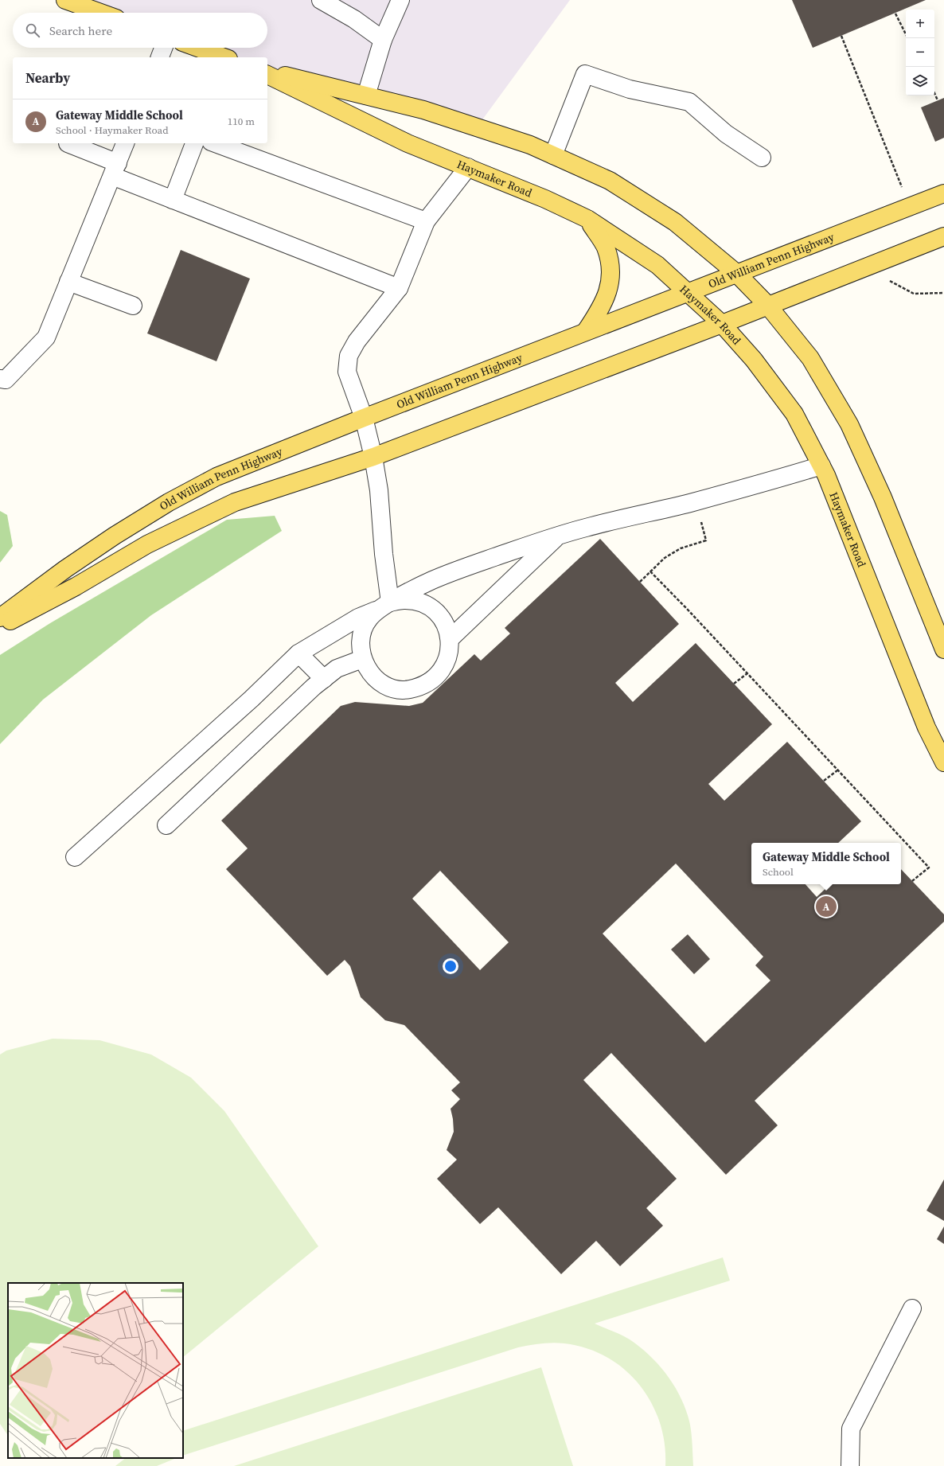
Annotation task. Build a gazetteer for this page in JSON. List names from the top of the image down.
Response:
{
  "streets": {
    "main road": ["Haymaker Road", "Old William Penn Highway"]
  },
  "crossings": [
    ["Haymaker Road", "Old William Penn Highway"]
  ],
  "page": {
    "map_buttons": ["+", "−"],
    "search": "Search here",
    "heading": "Nearby",
    "list": [
      {
        "mark": "A",
        "name": "Gateway Middle School",
        "note": "School · Haymaker Road",
        "value": "110 m"
      }
    ],
    "popup": ["Gateway Middle School", "School"],
    "pins": "A"
  }
}
